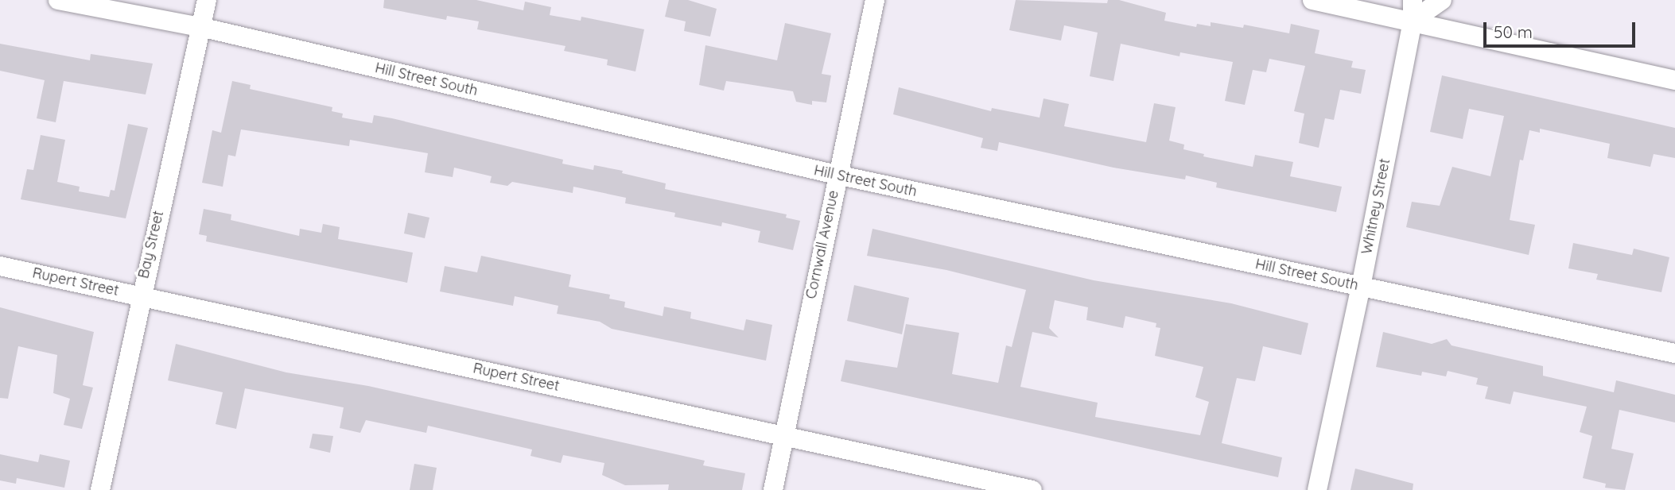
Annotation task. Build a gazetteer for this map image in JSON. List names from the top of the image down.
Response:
{
  "streets": {
    "street": [
      "Hill Street South",
      "Whitney Street",
      "Bay Street",
      "Cornwall Avenue",
      "Rupert Street"
    ]
  },
  "crossings": [
    ["Hill Street South", "Whitney Street"],
    ["Hill Street South", "Bay Street"],
    ["Hill Street South", "Cornwall Avenue"],
    ["Bay Street", "Rupert Street"],
    ["Cornwall Avenue", "Rupert Street"]
  ],
  "scale_bar": "50 m"
}
